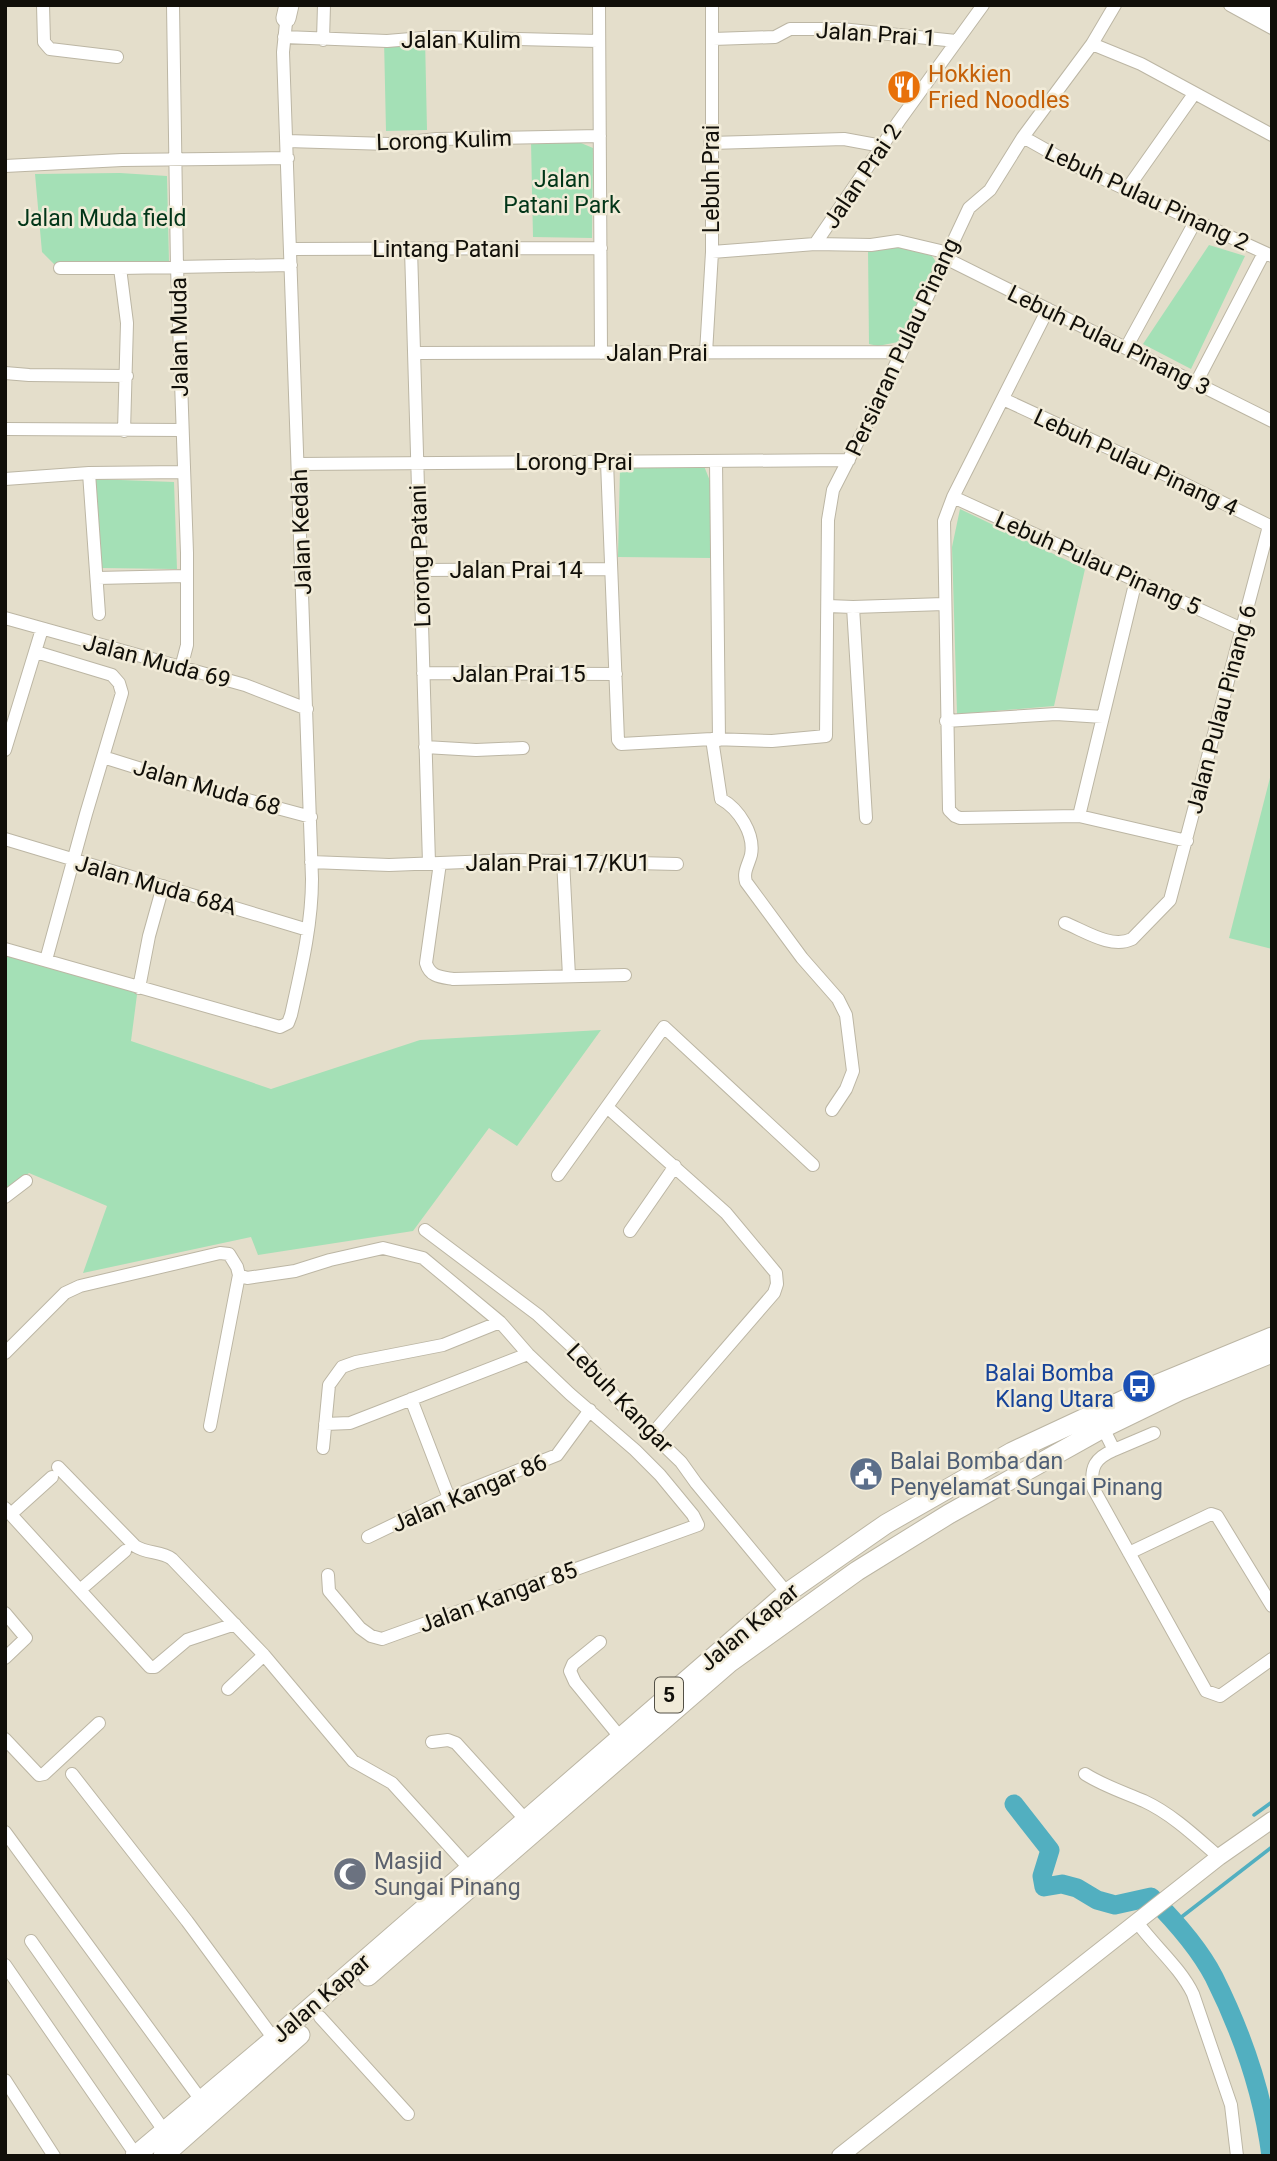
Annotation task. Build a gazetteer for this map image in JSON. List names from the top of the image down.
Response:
{
  "streets": {
    "highway": ["Jalan Kapar", "5"],
    "street": [
      "Jalan Prai 1",
      "Jalan Kulim",
      "Lorong Kulim",
      "Jalan Prai 2",
      "Lebuh Prai",
      "Lebuh Pulau Pinang 2",
      "Lintang Patani",
      "Jalan Muda",
      "Lebuh Pulau Pinang 3",
      "Persiaran Pulau Pinang",
      "Jalan Prai",
      "Lorong Prai",
      "Lebuh Pulau Pinang 4",
      "Jalan Kedah",
      "Lorong Patani",
      "Lebuh Pulau Pinang 5",
      "Jalan Prai 14",
      "Jalan Muda 69",
      "Jalan Prai 15",
      "Jalan Pulau Pinang 6",
      "Jalan Muda 68",
      "Jalan Prai 17/KU1",
      "Jalan Muda 68A",
      "Lebuh Kangar",
      "Jalan Kangar 86",
      "Jalan Kangar 85"
    ]
  },
  "crossings": [
    ["Jalan Prai 1", "Jalan Prai 2"],
    ["Jalan Prai 1", "Lebuh Prai"],
    ["Jalan Kulim", "Jalan Kedah"],
    ["Lorong Kulim", "Jalan Kedah"],
    ["Jalan Prai 2", "Lebuh Pulau Pinang 3"],
    ["Lebuh Prai", "Lebuh Pulau Pinang 3"],
    ["Lebuh Prai", "Jalan Prai"],
    ["Lebuh Pulau Pinang 2", "Persiaran Pulau Pinang"],
    ["Lintang Patani", "Jalan Kedah"],
    ["Lintang Patani", "Lorong Patani"],
    ["Jalan Muda", "Jalan Muda 69"],
    ["Lebuh Pulau Pinang 3", "Persiaran Pulau Pinang"],
    ["Persiaran Pulau Pinang", "Jalan Prai"],
    ["Persiaran Pulau Pinang", "Lorong Prai"],
    ["Jalan Prai", "Lorong Patani"],
    ["Lorong Prai", "Jalan Kedah"],
    ["Lorong Prai", "Lorong Patani"],
    ["Lebuh Pulau Pinang 4", "Jalan Pulau Pinang 6"],
    ["Jalan Kedah", "Jalan Muda 69"],
    ["Jalan Kedah", "Jalan Muda 68"],
    ["Jalan Kedah", "Jalan Prai 17/KU1"],
    ["Jalan Kedah", "Jalan Muda 68A"],
    ["Lorong Patani", "Jalan Prai 14"],
    ["Lorong Patani", "Jalan Prai 15"],
    ["Lorong Patani", "Jalan Prai 17/KU1"],
    ["Lebuh Pulau Pinang 5", "Jalan Pulau Pinang 6"],
    ["Lebuh Kangar", "Jalan Kapar"]
  ],
  "parks": ["Jalan Patani Park", "Jalan Muda field"],
  "places": {
    "restaurant": ["Hokkien Fried Noodles"],
    "bus stop": ["Balai Bomba Klang Utara"],
    "public building": ["Balai Bomba dan Penyelamat Sungai Pinang"],
    "mosque": ["Masjid Sungai Pinang"]
  }
}
